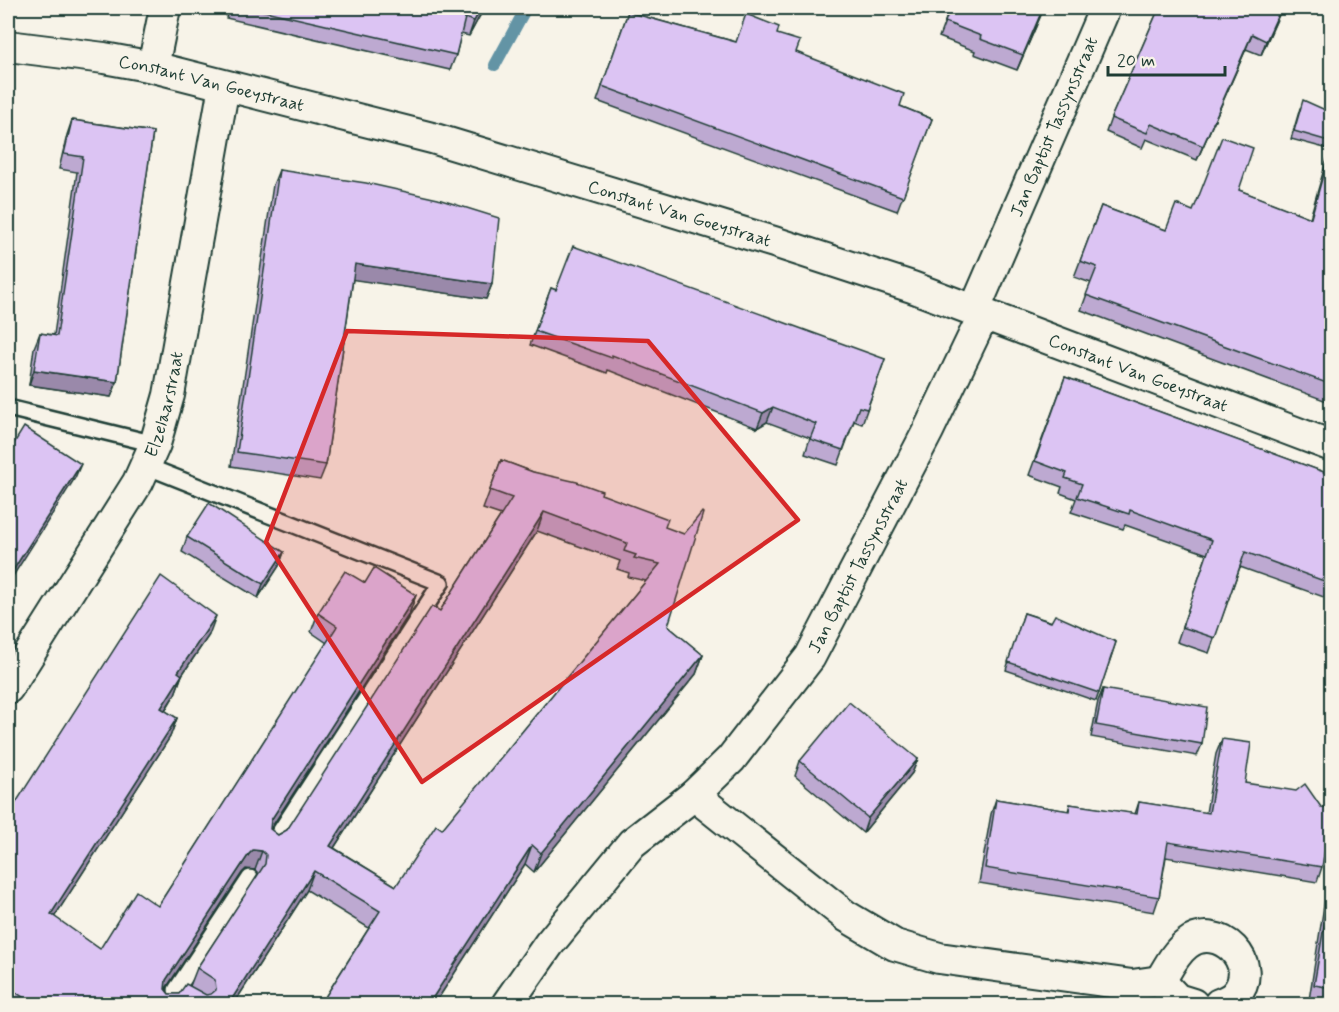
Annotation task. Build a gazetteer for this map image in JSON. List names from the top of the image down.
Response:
{
  "streets": {
    "street": ["Constant Van Goeystraat", "Jan Baptist Tassynsstraat", "Elzelaarstraat"]
  },
  "crossings": [
    ["Constant Van Goeystraat", "Jan Baptist Tassynsstraat"],
    ["Constant Van Goeystraat", "Elzelaarstraat"]
  ],
  "scale_bar": "20 m"
}
